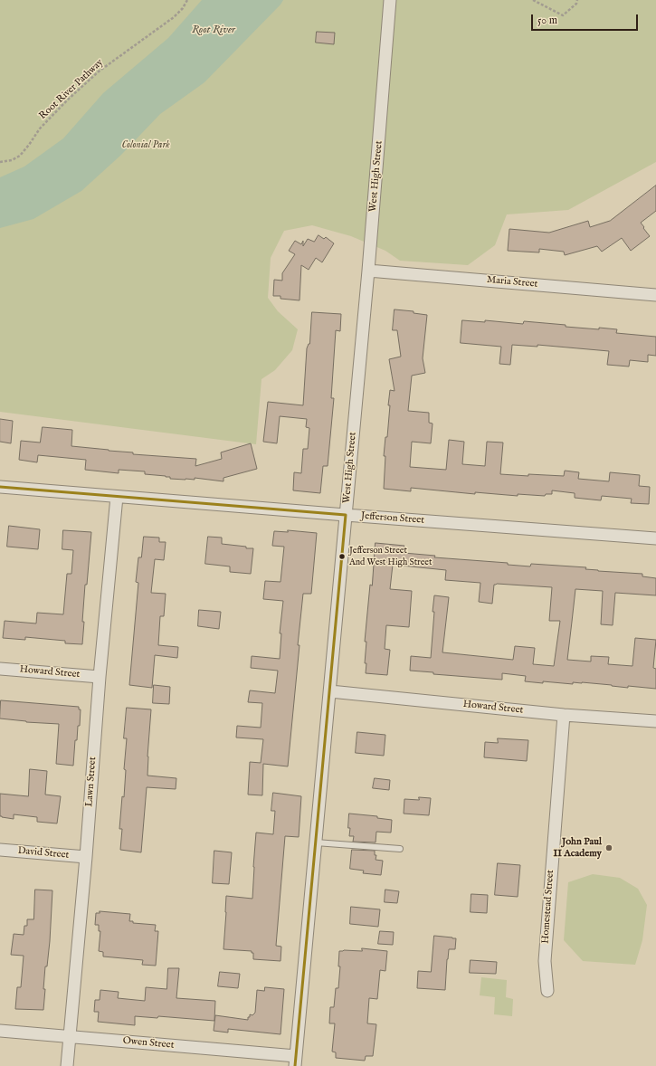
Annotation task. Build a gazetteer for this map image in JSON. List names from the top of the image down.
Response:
{
  "streets": {
    "street": [
      "West High Street",
      "Maria Street",
      "Jefferson Street",
      "Howard Street",
      "Lawn Street",
      "David Street",
      "Homestead Street",
      "Owen Street"
    ],
    "path": ["Root River Pathway"]
  },
  "crossings": [
    ["West High Street", "Maria Street"],
    ["West High Street", "Jefferson Street"],
    ["West High Street", "Howard Street"],
    ["West High Street", "Owen Street"],
    ["Jefferson Street", "Lawn Street"],
    ["Howard Street", "Lawn Street"],
    ["Howard Street", "Homestead Street"],
    ["Lawn Street", "David Street"],
    ["Lawn Street", "Owen Street"]
  ],
  "water": ["Root River"],
  "parks": ["Colonial Park"],
  "places": ["Jefferson Street And West High Street", "John Paul II Academy"],
  "scale_bar": "50 m"
}
